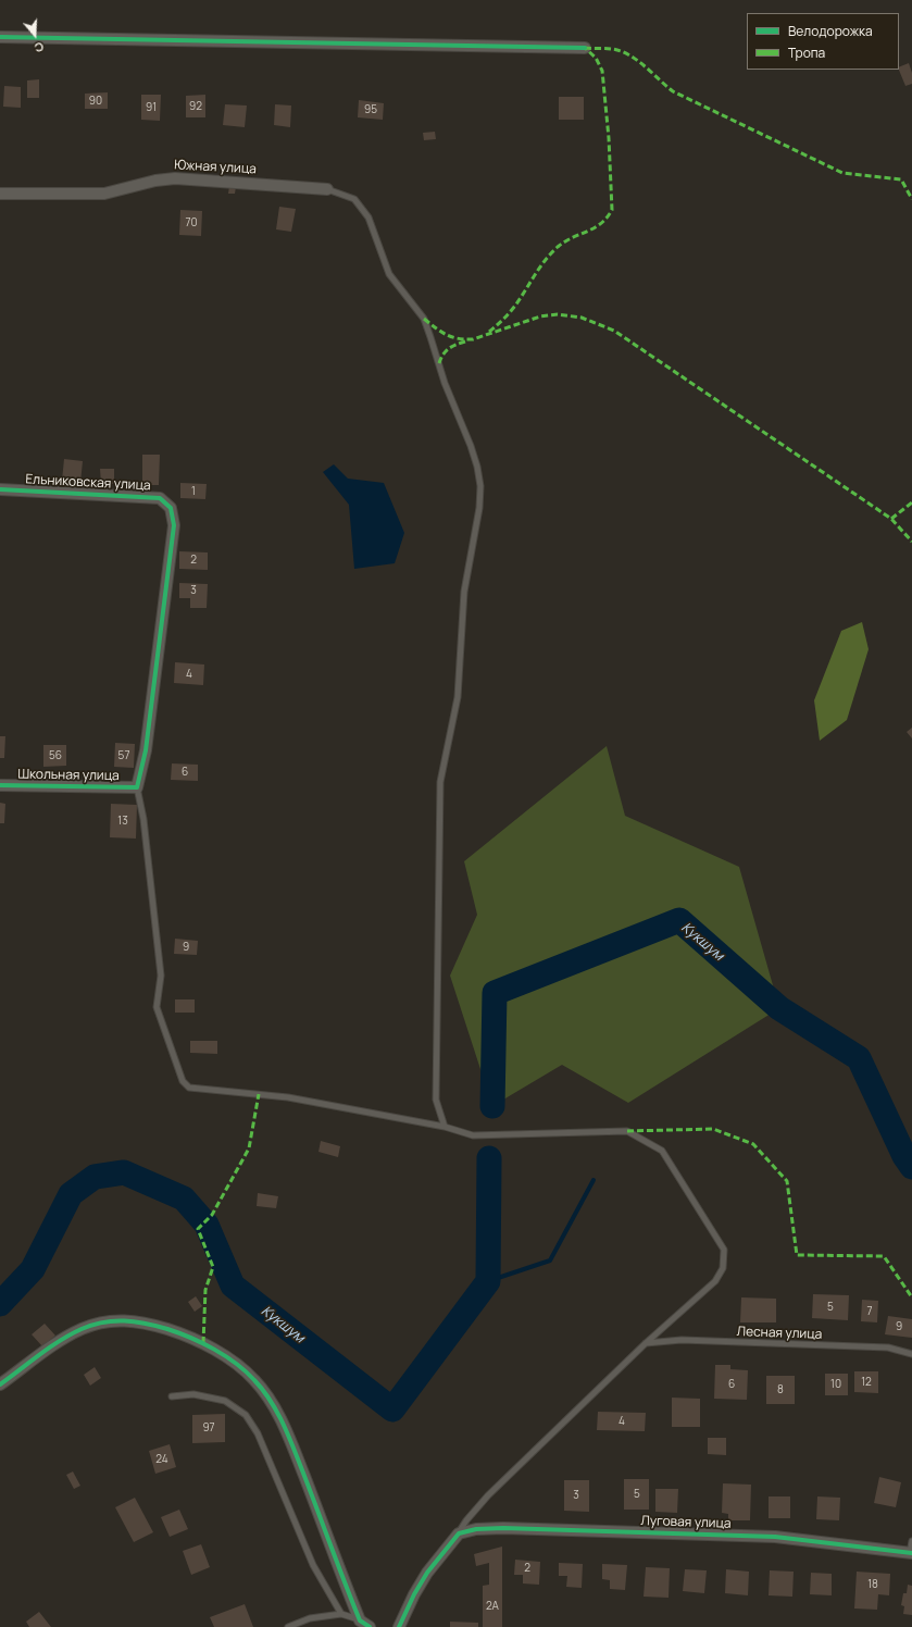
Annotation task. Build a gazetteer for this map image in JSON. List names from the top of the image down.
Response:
{
  "streets": {
    "street": [
      "Южная улица",
      "Ельниковская улица",
      "Школьная улица",
      "Луговая улица"
    ],
    "lane": ["Лесная улица"]
  },
  "crossings": [
    ["Ельниковская улица", "Школьная улица"]
  ],
  "water": ["Кукшум"],
  "house_numbers": [
    "90",
    "92",
    "91",
    "95",
    "70",
    "1",
    "2",
    "3",
    "4",
    "56",
    "57",
    "6",
    "13",
    "9",
    "5",
    "7",
    "9",
    "12",
    "6",
    "10",
    "8",
    "4",
    "97",
    "24",
    "5",
    "3",
    "2",
    "18",
    "2А"
  ],
  "legend": ["Велодорожка", "Тропа"],
  "north": "bottom"
}
